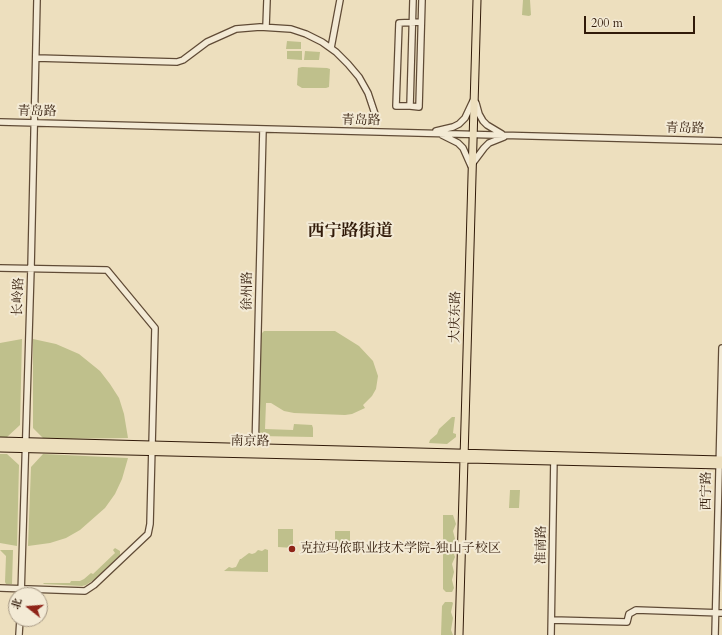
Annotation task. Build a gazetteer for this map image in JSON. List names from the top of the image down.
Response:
{
  "streets": {
    "main road": ["大庆东路", "南京路"],
    "street": [
      "青岛路",
      "徐州路",
      "长岭路",
      "西宁路",
      "准南路"
    ]
  },
  "crossings": [
    ["青岛路", "徐州路"],
    ["青岛路", "长岭路"],
    ["青岛路", "大庆东路"],
    ["徐州路", "南京路"],
    ["长岭路", "南京路"],
    ["大庆东路", "南京路"],
    ["南京路", "准南路"]
  ],
  "districts": ["西宁路街道"],
  "places": ["克拉玛依职业技术学院-独山子校区"],
  "scale_bar": "200 m",
  "north": "left"
}
